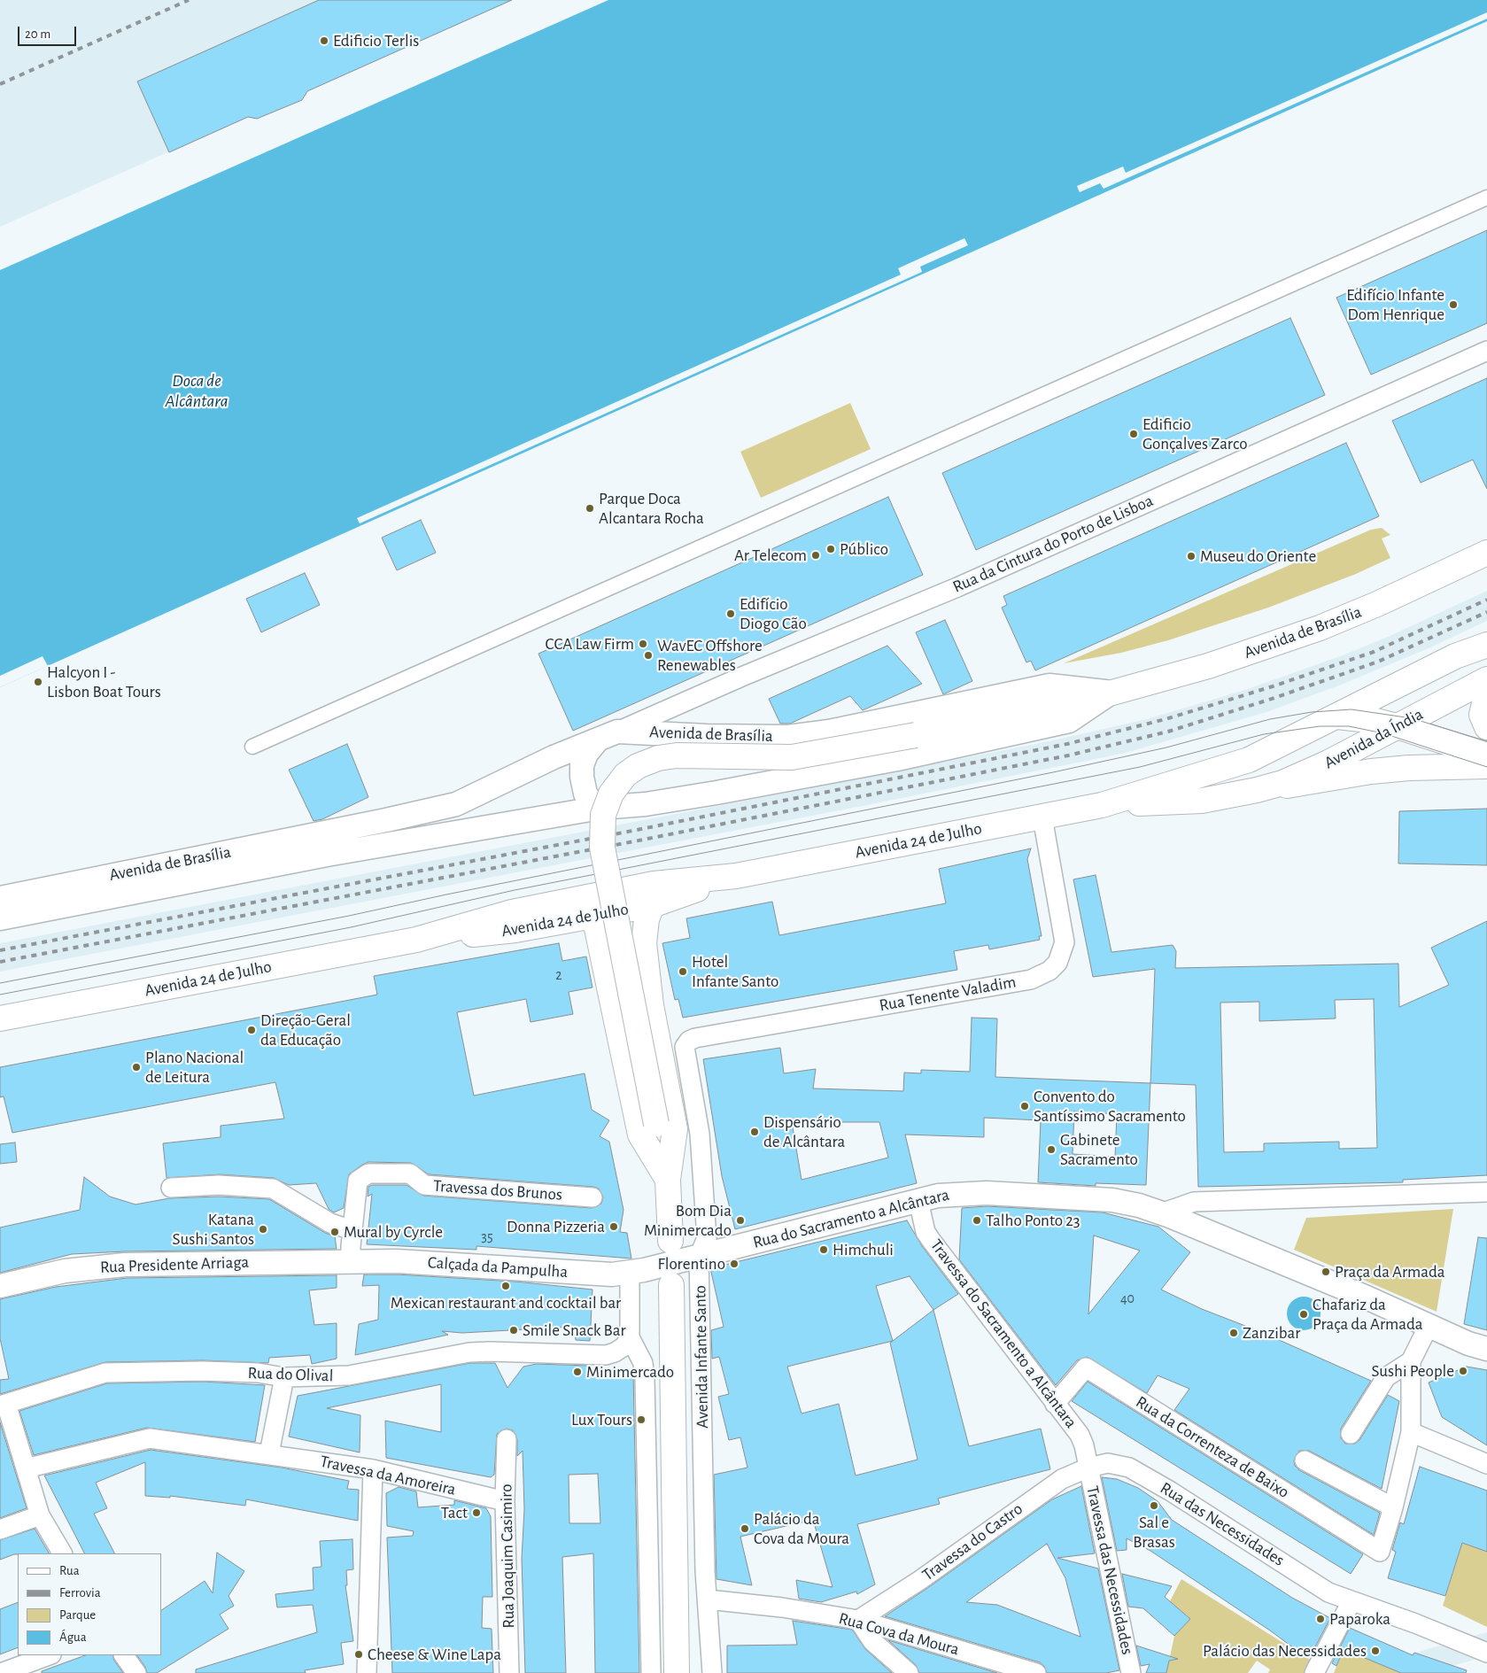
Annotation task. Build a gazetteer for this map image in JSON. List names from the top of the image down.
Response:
{
  "streets": {
    "main road": [
      "Avenida de Brasília",
      "Avenida da Índia",
      "Avenida 24 de Julho",
      "Avenida Infante Santo"
    ],
    "street": [
      "Rua da Cintura do Porto de Lisboa",
      "Rua Tenente Valadim",
      "Travessa dos Brunos",
      "Rua do Sacramento a Alcântara",
      "Rua Presidente Arriaga",
      "Calçada da Pampulha",
      "Travessa do Sacramento a Alcântara",
      "Rua do Olival",
      "Rua da Correnteza de Baixo",
      "Travessa da Amoreira",
      "Rua das Necessidades",
      "Travessa do Castro",
      "Rua Joaquim Casimiro",
      "Travessa das Necessidades",
      "Rua Cova da Moura"
    ]
  },
  "crossings": [
    ["Rua da Cintura do Porto de Lisboa", "Avenida de Brasília"],
    ["Avenida da Índia", "Avenida 24 de Julho"],
    ["Avenida 24 de Julho", "Rua Tenente Valadim"],
    ["Rua Tenente Valadim", "Avenida Infante Santo"],
    ["Travessa dos Brunos", "Rua Presidente Arriaga"],
    ["Travessa dos Brunos", "Calçada da Pampulha"],
    ["Rua do Sacramento a Alcântara", "Calçada da Pampulha"],
    ["Rua do Sacramento a Alcântara", "Travessa do Sacramento a Alcântara"],
    ["Rua do Sacramento a Alcântara", "Avenida Infante Santo"],
    ["Rua Presidente Arriaga", "Calçada da Pampulha"],
    ["Travessa do Sacramento a Alcântara", "Rua da Correnteza de Baixo"],
    ["Travessa do Sacramento a Alcântara", "Rua das Necessidades"],
    ["Travessa do Sacramento a Alcântara", "Travessa do Castro"],
    ["Travessa do Sacramento a Alcântara", "Travessa das Necessidades"],
    ["Avenida Infante Santo", "Rua Cova da Moura"],
    ["Travessa da Amoreira", "Rua Joaquim Casimiro"],
    ["Rua das Necessidades", "Travessa do Castro"],
    ["Rua das Necessidades", "Travessa das Necessidades"],
    ["Travessa do Castro", "Travessa das Necessidades"],
    ["Travessa do Castro", "Rua Cova da Moura"]
  ],
  "water": ["Doca de Alcântara"],
  "places": [
    "Edificio Terlis",
    "Edifício Infante Dom Henrique",
    "Edificio Gonçalves Zarco",
    "Parque Doca Alcantara Rocha",
    "Público",
    "Ar Telecom",
    "Museu do Oriente",
    "Edifício Diogo Cão",
    "CCA Law Firm",
    "WavEC Offshore Renewables",
    "Halcyon I - Lisbon Boat Tours",
    "Hotel Infante Santo",
    "Direção-Geral da Educação",
    "Plano Nacional de Leitura",
    "Convento do Santíssimo Sacramento",
    "Dispensário de Alcântara",
    "Gabinete Sacramento",
    "Bom Dia Minimercado",
    "Talho Ponto 23",
    "Donna Pizzeria",
    "Katana Sushi Santos",
    "Mural by Cyrcle",
    "Himchuli",
    "Florentino",
    "Praça da Armada",
    "Mexican restaurant and cocktail bar",
    "Chafariz da Praça da Armada",
    "Smile Snack Bar",
    "Zanzibar",
    "Sushi People",
    "Minimercado",
    "Lux Tours",
    "Sal e Brasas",
    "Tact",
    "Palácio da Cova da Moura",
    "Paparoka",
    "Palácio das Necessidades",
    "Cheese & Wine Lapa"
  ],
  "house_numbers": ["2", "35", "40"],
  "legend": [
    "Rua",
    "Ferrovia",
    "Parque",
    "Água"
  ],
  "scale_bar": "20 m"
}
